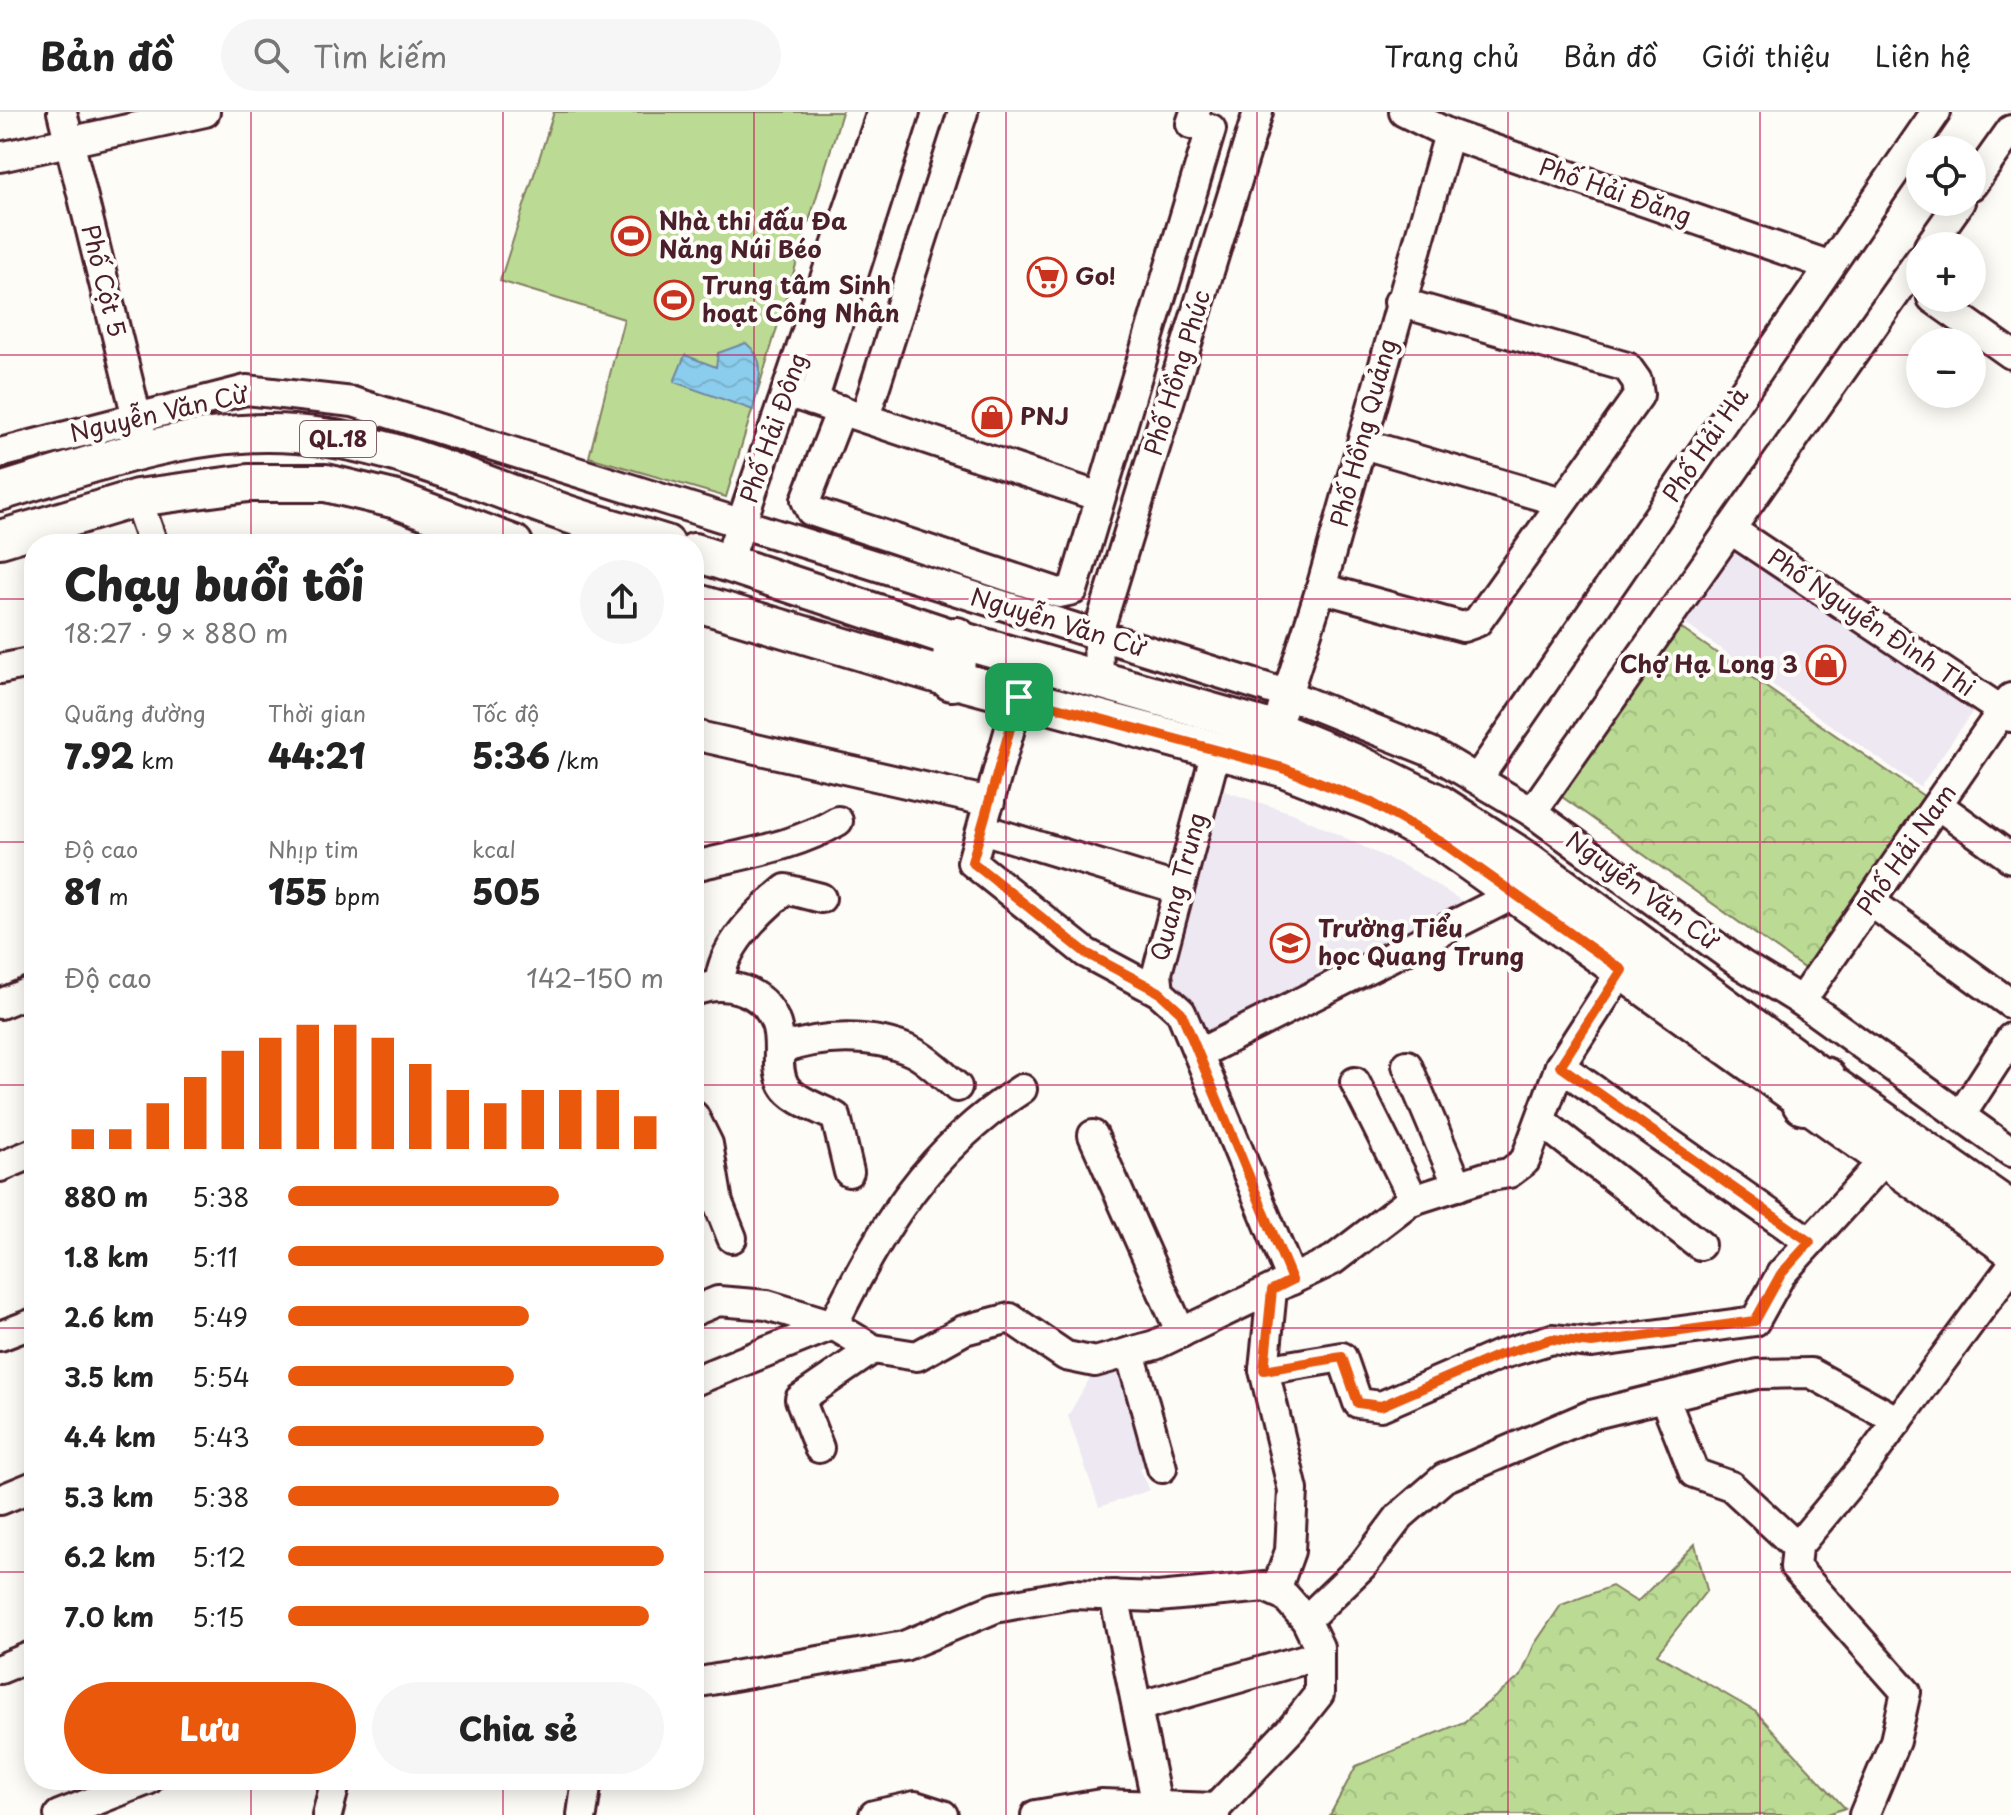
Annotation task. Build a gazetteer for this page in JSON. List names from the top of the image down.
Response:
{
  "streets": {
    "main road": ["Nguyễn Văn Cừ", "QL.18"],
    "street": [
      "Phố Hải Đăng",
      "Phố Cột 5",
      "Phố Hồng Phúc",
      "Phố Hải Đông",
      "Phố Hồng Quảng",
      "Phố Hải Hà",
      "Phố Nguyễn Đình Thi",
      "Phố Hải Nam",
      "Quang Trung"
    ]
  },
  "crossings": [
    ["Phố Hải Đăng", "Phố Hồng Quảng"],
    ["Phố Hải Đăng", "Phố Hải Hà"],
    ["Phố Cột 5", "Nguyễn Văn Cừ"],
    ["Phố Hồng Phúc", "Nguyễn Văn Cừ"],
    ["Nguyễn Văn Cừ", "Phố Hải Đông"],
    ["Nguyễn Văn Cừ", "Phố Hồng Quảng"],
    ["Nguyễn Văn Cừ", "Phố Hải Hà"],
    ["Nguyễn Văn Cừ", "Phố Hải Nam"],
    ["Nguyễn Văn Cừ", "Quang Trung"],
    ["Phố Nguyễn Đình Thi", "Phố Hải Nam"]
  ],
  "places": {
    "sports": ["Nhà thi đấu Đa Năng Núi Béo", "Trung tâm Sinh hoạt Công Nhân"],
    "supermarket": ["Go!"],
    "shop": ["PNJ", "Chợ Hạ Long 3"],
    "school or university": ["Trường Tiểu học Quang Trung"]
  },
  "page": {
    "header": "Bản đồ",
    "search": "Tìm kiếm",
    "nav": [
      "Trang chủ",
      "Bản đồ",
      "Giới thiệu",
      "Liên hệ"
    ],
    "map_buttons": ["+", "−"],
    "heading": ["Chạy buổi tối", "18:27 · 9 × 880 m"],
    "stats": [
      ["Quãng đường", "7.92 km"],
      ["Thời gian", "44:21"],
      ["Tốc độ", "5:36 /km"],
      ["Độ cao", "81 m"],
      ["Nhịp tim", "155 bpm"],
      ["kcal", "505"]
    ],
    "chart": ["Độ cao", "142–150 m"],
    "list": [
      {
        "name": "880 m",
        "note": "5:38"
      },
      {
        "name": "1.8 km",
        "note": "5:11"
      },
      {
        "name": "2.6 km",
        "note": "5:49"
      },
      {
        "name": "3.5 km",
        "note": "5:54"
      },
      {
        "name": "4.4 km",
        "note": "5:43"
      },
      {
        "name": "5.3 km",
        "note": "5:38"
      },
      {
        "name": "6.2 km",
        "note": "5:12"
      },
      {
        "name": "7.0 km",
        "note": "5:15"
      }
    ],
    "buttons": ["Lưu", "Chia sẻ"]
  }
}
